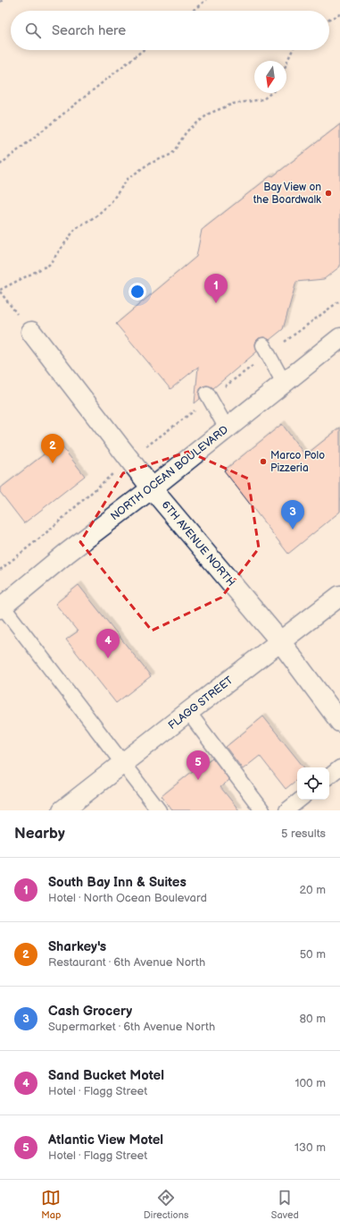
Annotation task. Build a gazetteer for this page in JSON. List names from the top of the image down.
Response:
{
  "streets": {
    "street": ["NORTH OCEAN BOULEVARD", "6TH AVENUE NORTH", "FLAGG STREET"]
  },
  "crossings": [
    ["NORTH OCEAN BOULEVARD", "6TH AVENUE NORTH"],
    ["6TH AVENUE NORTH", "FLAGG STREET"]
  ],
  "places": ["Bay View on the Boardwalk", "Marco Polo Pizzeria"],
  "north": "bottom",
  "page": {
    "search": "Search here",
    "pins": [
      "1",
      "2",
      "3",
      "4",
      "5"
    ],
    "heading": ["Nearby", "5 results"],
    "list": [
      {
        "mark": "1",
        "name": "South Bay Inn & Suites",
        "note": "Hotel · North Ocean Boulevard",
        "value": "20 m"
      },
      {
        "mark": "2",
        "name": "Sharkey's",
        "note": "Restaurant · 6th Avenue North",
        "value": "50 m"
      },
      {
        "mark": "3",
        "name": "Cash Grocery",
        "note": "Supermarket · 6th Avenue North",
        "value": "80 m"
      },
      {
        "mark": "4",
        "name": "Sand Bucket Motel",
        "note": "Hotel · Flagg Street",
        "value": "100 m"
      },
      {
        "mark": "5",
        "name": "Atlantic View Motel",
        "note": "Hotel · Flagg Street",
        "value": "130 m"
      }
    ],
    "nav": ["Map", "Directions", "Saved"]
  }
}
